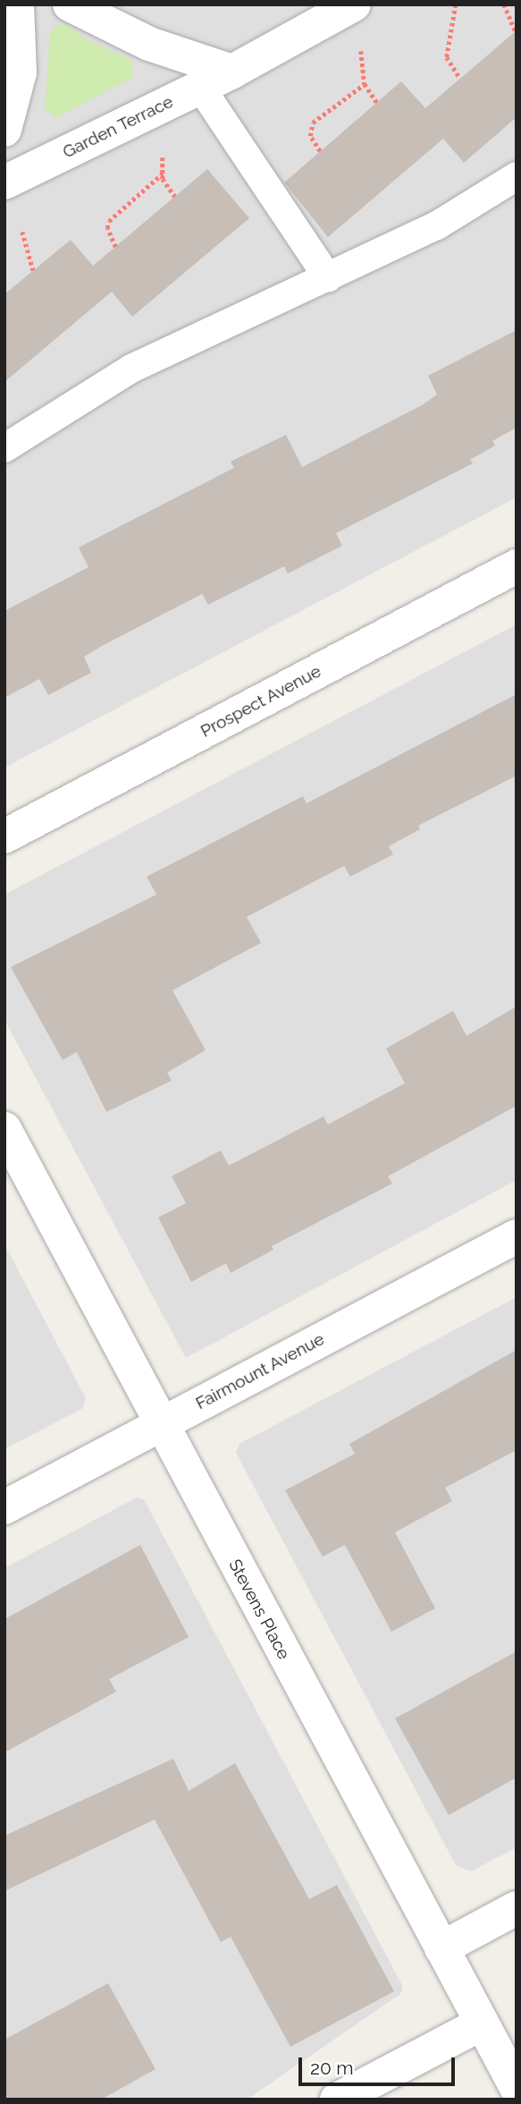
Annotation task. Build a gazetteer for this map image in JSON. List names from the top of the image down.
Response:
{
  "streets": {
    "street": [
      "Garden Terrace",
      "Prospect Avenue",
      "Fairmount Avenue",
      "Stevens Place"
    ]
  },
  "crossings": [
    ["Fairmount Avenue", "Stevens Place"]
  ],
  "scale_bar": "20 m"
}
